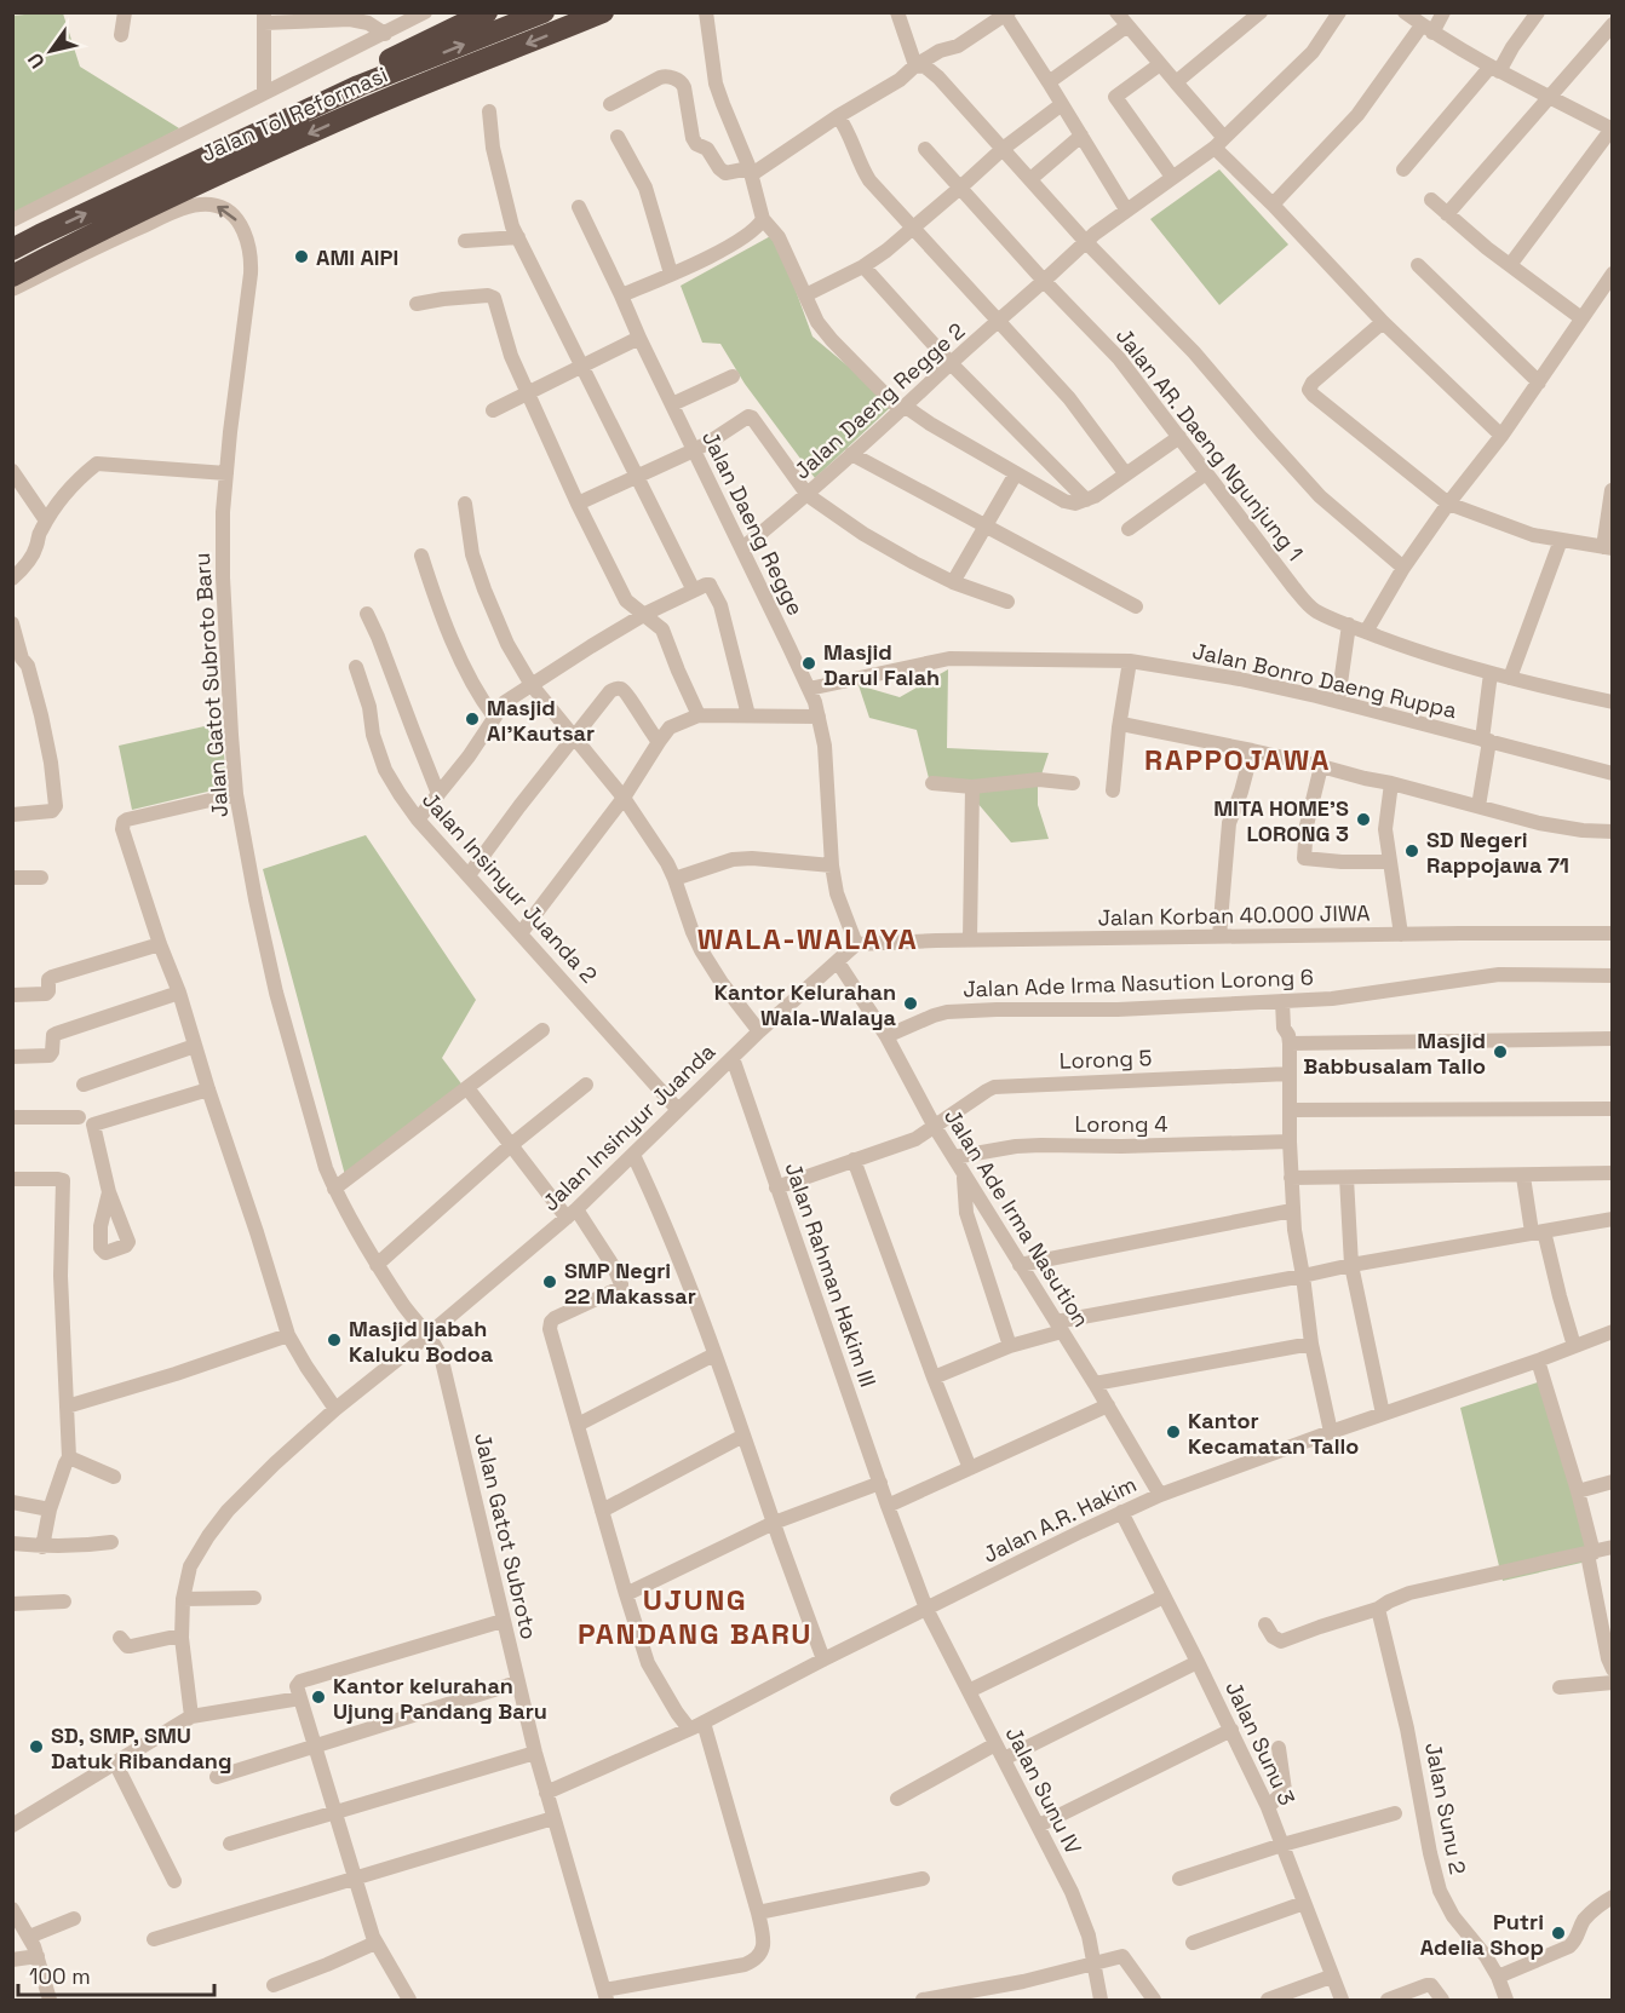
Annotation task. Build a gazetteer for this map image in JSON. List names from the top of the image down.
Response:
{
  "streets": {
    "highway": ["Jalan Tol Reformasi"],
    "street": [
      "Jalan Daeng Regge 2",
      "Jalan AR. Daeng Ngunjung 1",
      "Jalan Daeng Regge",
      "Jalan Bonro Daeng Ruppa",
      "Jalan Gatot Subroto Baru",
      "Jalan Insinyur Juanda 2",
      "Jalan Korban 40.000 JIWA",
      "Jalan Ade Irma Nasution Lorong 6",
      "Lorong 5",
      "Lorong 4",
      "Jalan Insinyur Juanda",
      "Jalan Ade Irma Nasution",
      "Jalan Rahman Hakim III",
      "Jalan A.R. Hakim",
      "Jalan Gatot Subroto",
      "Jalan Sunu 3",
      "Jalan Sunu IV",
      "Jalan Sunu 2"
    ]
  },
  "crossings": [
    ["Jalan Daeng Regge 2", "Jalan AR. Daeng Ngunjung 1"],
    ["Jalan Daeng Regge 2", "Jalan Daeng Regge"],
    ["Jalan Daeng Regge", "Jalan Bonro Daeng Ruppa"],
    ["Jalan Daeng Regge", "Jalan Korban 40.000 JIWA"],
    ["Jalan Daeng Regge", "Jalan Insinyur Juanda"],
    ["Jalan Gatot Subroto Baru", "Jalan Insinyur Juanda"],
    ["Jalan Gatot Subroto Baru", "Jalan Gatot Subroto"],
    ["Jalan Insinyur Juanda 2", "Jalan Insinyur Juanda"],
    ["Jalan Korban 40.000 JIWA", "Jalan Insinyur Juanda"],
    ["Jalan Ade Irma Nasution Lorong 6", "Jalan Ade Irma Nasution"],
    ["Lorong 5", "Jalan Ade Irma Nasution"],
    ["Lorong 5", "Jalan Rahman Hakim III"],
    ["Lorong 4", "Jalan Ade Irma Nasution"],
    ["Jalan Insinyur Juanda", "Jalan Ade Irma Nasution"],
    ["Jalan Insinyur Juanda", "Jalan Rahman Hakim III"],
    ["Jalan Insinyur Juanda", "Jalan Gatot Subroto"],
    ["Jalan Ade Irma Nasution", "Jalan A.R. Hakim"],
    ["Jalan Rahman Hakim III", "Jalan A.R. Hakim"],
    ["Jalan Rahman Hakim III", "Jalan Sunu IV"],
    ["Jalan A.R. Hakim", "Jalan Gatot Subroto"],
    ["Jalan A.R. Hakim", "Jalan Sunu 3"],
    ["Jalan A.R. Hakim", "Jalan Sunu IV"]
  ],
  "districts": ["RAPPOJAWA", "WALA-WALAYA", "UJUNG PANDANG BARU"],
  "places": [
    "AMI AIPI",
    "Masjid Darul Falah",
    "Masjid Al'Kautsar",
    "MITA HOME'S LORONG 3",
    "SD Negeri Rappojawa 71",
    "Kantor Kelurahan Wala-Walaya",
    "Masjid Babbusalam Tallo",
    "SMP Negri 22 Makassar",
    "Masjid Ijabah Kaluku Bodoa",
    "Kantor Kecamatan Tallo",
    "Kantor kelurahan Ujung Pandang Baru",
    "SD, SMP, SMU Datuk Ribandang",
    "Putri Adelia Shop"
  ],
  "scale_bar": "100 m",
  "north": "bottom left"
}
